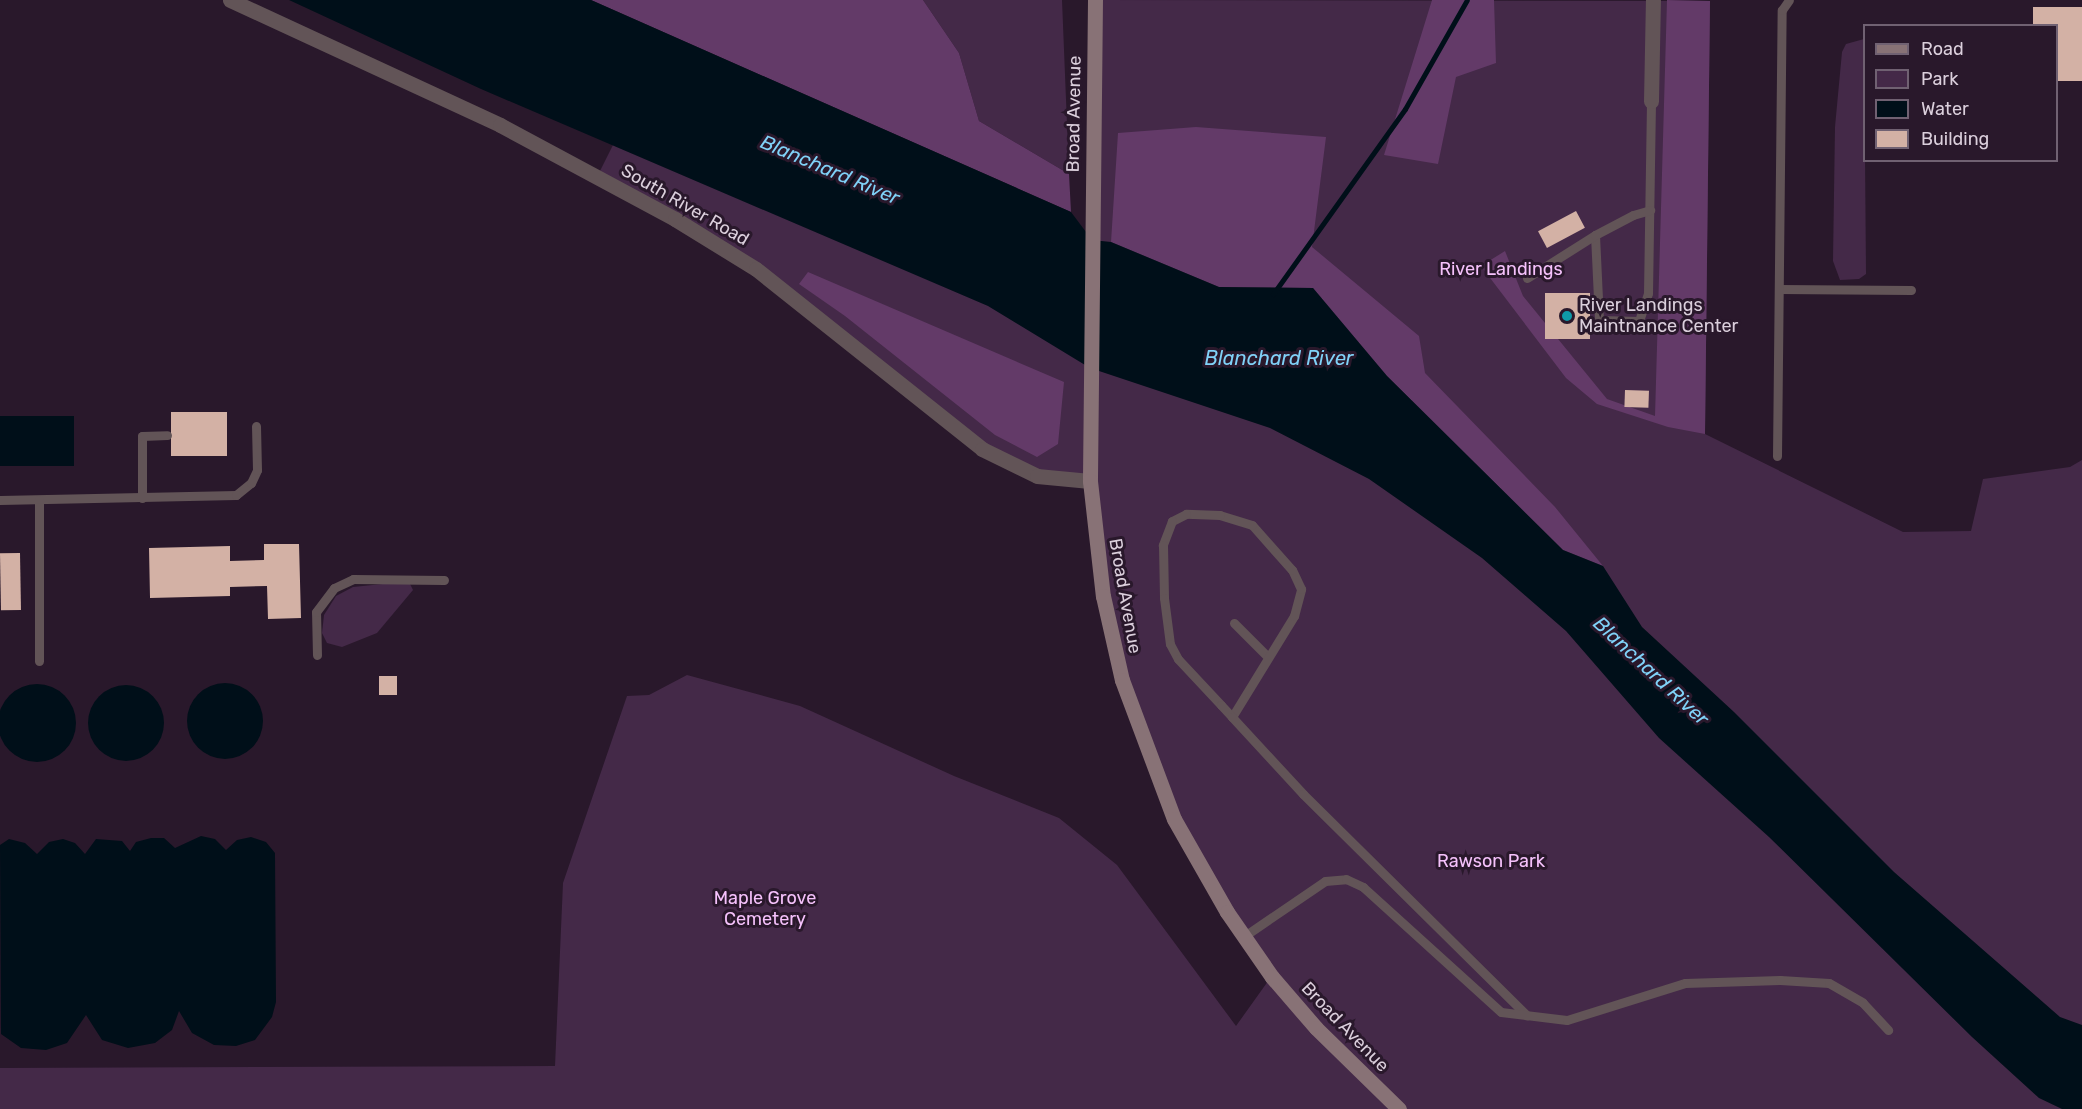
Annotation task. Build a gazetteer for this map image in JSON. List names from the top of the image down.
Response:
{
  "streets": {
    "main road": ["Broad Avenue"],
    "street": ["South River Road"]
  },
  "crossings": [
    ["Broad Avenue", "South River Road"]
  ],
  "water": ["Blanchard River"],
  "parks": ["River Landings", "Rawson Park", "Maple Grove Cemetery"],
  "places": ["River Landings Maintnance Center"],
  "legend": [
    "Road",
    "Park",
    "Water",
    "Building"
  ]
}
